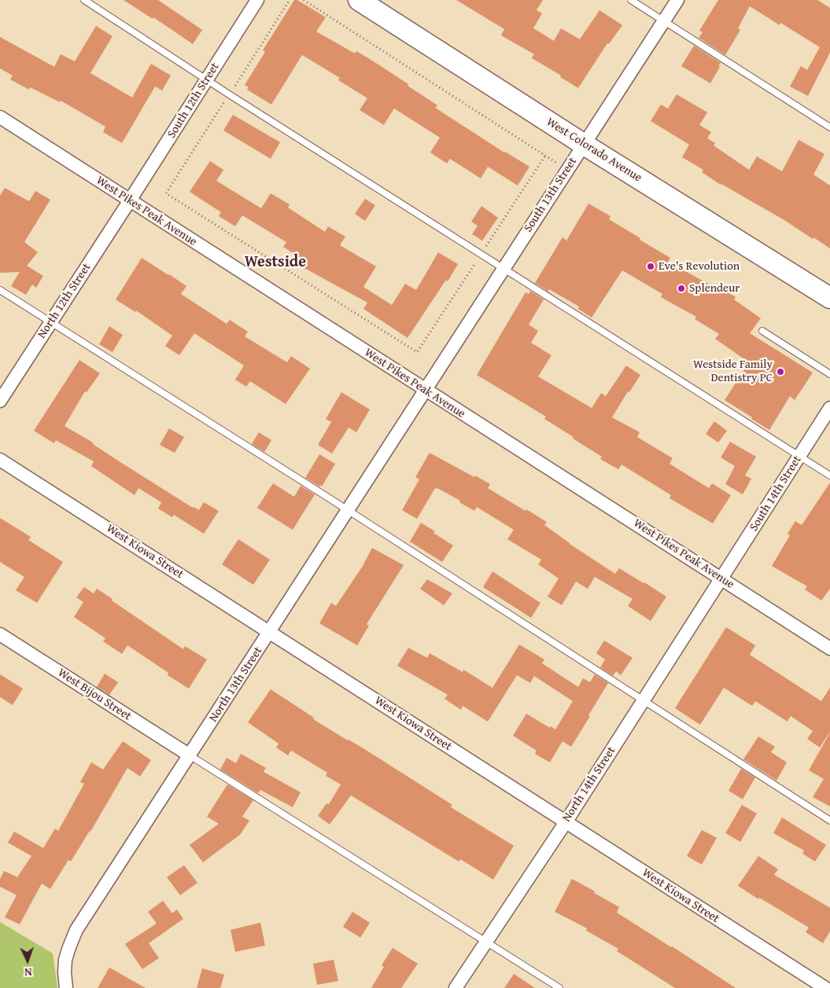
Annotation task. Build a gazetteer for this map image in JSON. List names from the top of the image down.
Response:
{
  "streets": {
    "main road": ["West Colorado Avenue"],
    "street": [
      "South 12th Street",
      "South 13th Street",
      "West Pikes Peak Avenue",
      "North 12th Street",
      "South 14th Street",
      "West Kiowa Street",
      "North 13th Street",
      "West Bijou Street",
      "North 14th Street"
    ]
  },
  "crossings": [
    ["South 12th Street", "West Pikes Peak Avenue"],
    ["South 12th Street", "North 12th Street"],
    ["West Colorado Avenue", "South 13th Street"],
    ["South 13th Street", "West Pikes Peak Avenue"],
    ["South 13th Street", "North 13th Street"],
    ["West Pikes Peak Avenue", "North 12th Street"],
    ["West Pikes Peak Avenue", "South 14th Street"],
    ["West Pikes Peak Avenue", "North 13th Street"],
    ["West Pikes Peak Avenue", "North 14th Street"],
    ["South 14th Street", "North 14th Street"],
    ["West Kiowa Street", "North 13th Street"],
    ["West Kiowa Street", "North 14th Street"],
    ["North 13th Street", "West Bijou Street"]
  ],
  "districts": ["Westside"],
  "places": ["Eve's Revolution", "Splendeur", "Westside Family Dentistry PC"],
  "north": "bottom"
}
